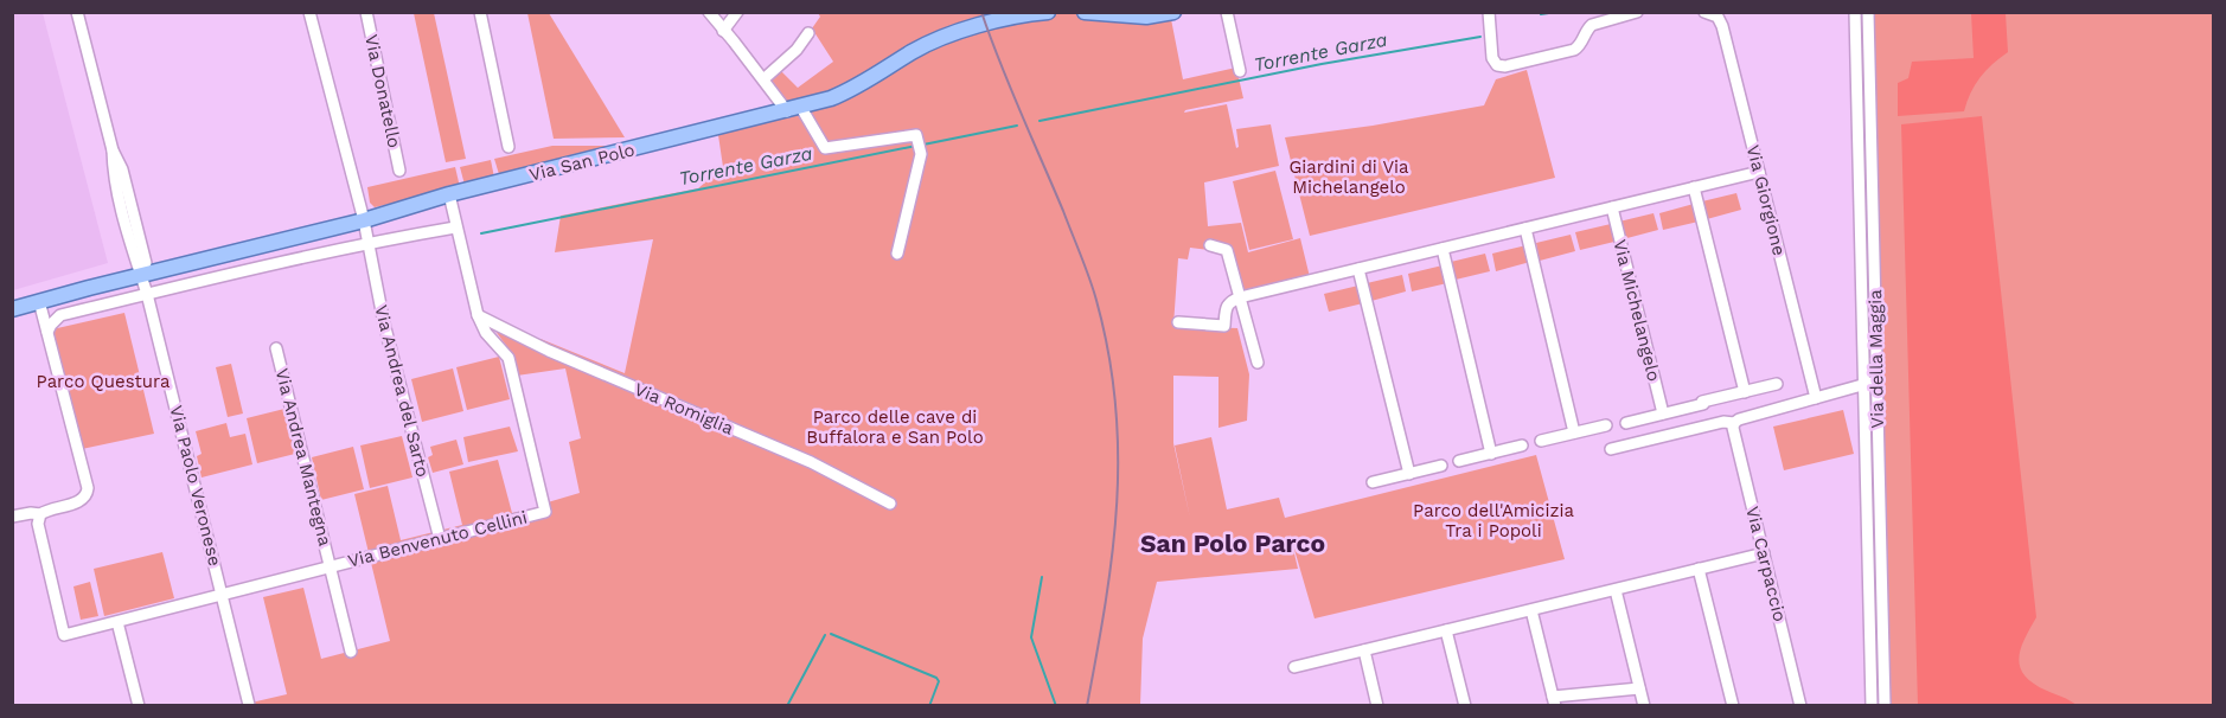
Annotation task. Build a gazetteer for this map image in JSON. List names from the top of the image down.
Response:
{
  "streets": {
    "main road": ["Via San Polo"],
    "street": [
      "Via Donatello",
      "Via Giorgione",
      "Via Michelangelo",
      "Via della Maggia",
      "Via Andrea del Sarto",
      "Via Romiglia",
      "Via Andrea Mantegna",
      "Via Paolo Veronese",
      "Via Benvenuto Cellini",
      "Via Carpaccio"
    ]
  },
  "crossings": [
    ["Via Andrea del Sarto", "Via Benvenuto Cellini"],
    ["Via Romiglia", "Via Benvenuto Cellini"],
    ["Via Andrea Mantegna", "Via Benvenuto Cellini"],
    ["Via Paolo Veronese", "Via Benvenuto Cellini"]
  ],
  "districts": ["San Polo Parco"],
  "water": ["Torrente Garza"],
  "parks": [
    "Giardini di Via Michelangelo",
    "Parco Questura",
    "Parco delle cave di Buffalora e San Polo",
    "Parco dell'Amicizia Tra i Popoli"
  ]
}
